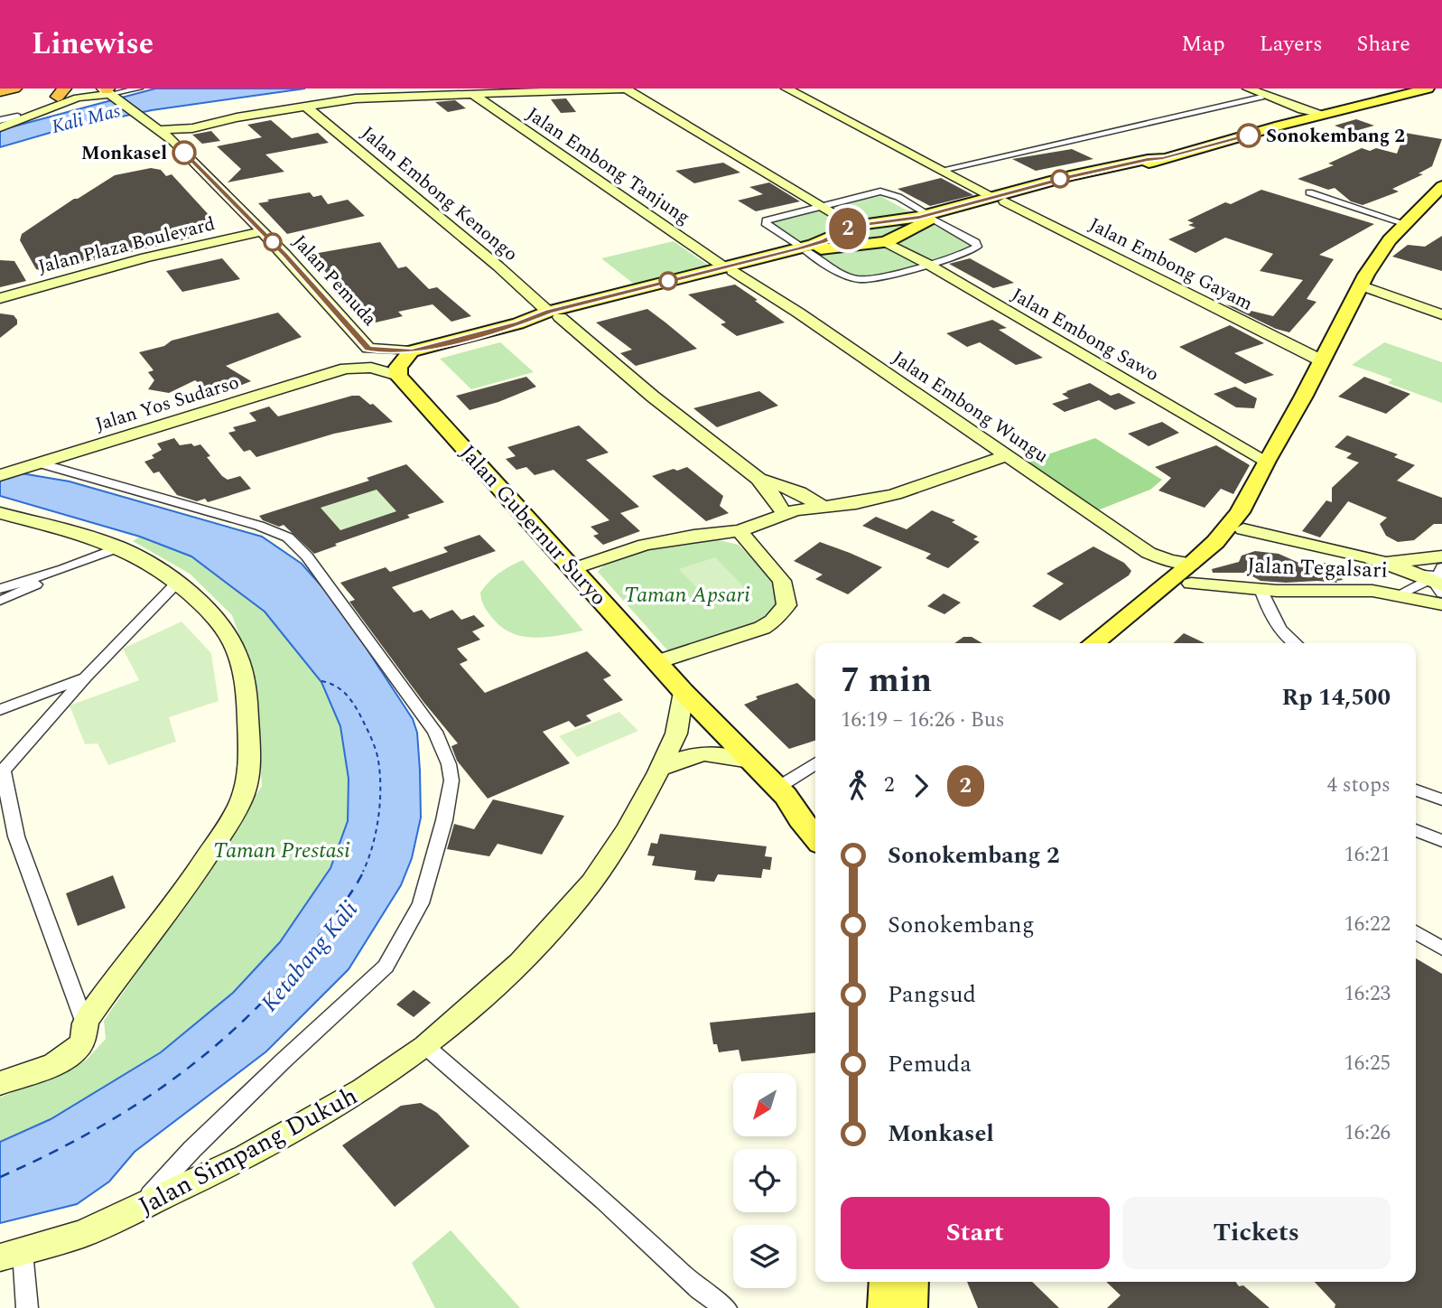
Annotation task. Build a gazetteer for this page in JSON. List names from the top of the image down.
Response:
{
  "streets": {
    "main road": ["Jalan Gubernur Suryo"],
    "street": [
      "Jalan Embong Tanjung",
      "Jalan Embong Kenongo",
      "Jalan Plaza Boulevard",
      "Jalan Embong Gayam",
      "Jalan Pemuda",
      "Jalan Embong Sawo",
      "Jalan Yos Sudarso",
      "Jalan Embong Wungu",
      "Jalan Tegalsari",
      "Jalan Simpang Dukuh"
    ]
  },
  "crossings": [
    ["Jalan Embong Tanjung", "Jalan Embong Wungu"],
    ["Jalan Plaza Boulevard", "Jalan Pemuda"],
    ["Jalan Pemuda", "Jalan Yos Sudarso"],
    ["Jalan Embong Wungu", "Jalan Tegalsari"],
    ["Jalan Gubernur Suryo", "Jalan Simpang Dukuh"]
  ],
  "water": ["Kali Mas", "Ketabang Kali"],
  "parks": ["Taman Apsari", "Taman Prestasi"],
  "places": ["Sonokembang 2", "Monkasel"],
  "lines": ["bus line 2"],
  "north": "bottom left",
  "page": {
    "header": "Linewise",
    "nav": ["Map", "Layers", "Share"],
    "on_map": "2",
    "heading": ["7 min", "16:19 – 16:26 · Bus", "Rp 14,500"],
    "legs": ["2", "2", "4 stops"],
    "list": [
      {
        "name": "Sonokembang 2",
        "value": "16:21"
      },
      {
        "name": "Sonokembang",
        "value": "16:22"
      },
      {
        "name": "Pangsud",
        "value": "16:23"
      },
      {
        "name": "Pemuda",
        "value": "16:25"
      },
      {
        "name": "Monkasel",
        "value": "16:26"
      }
    ],
    "buttons": ["Start", "Tickets"]
  }
}
